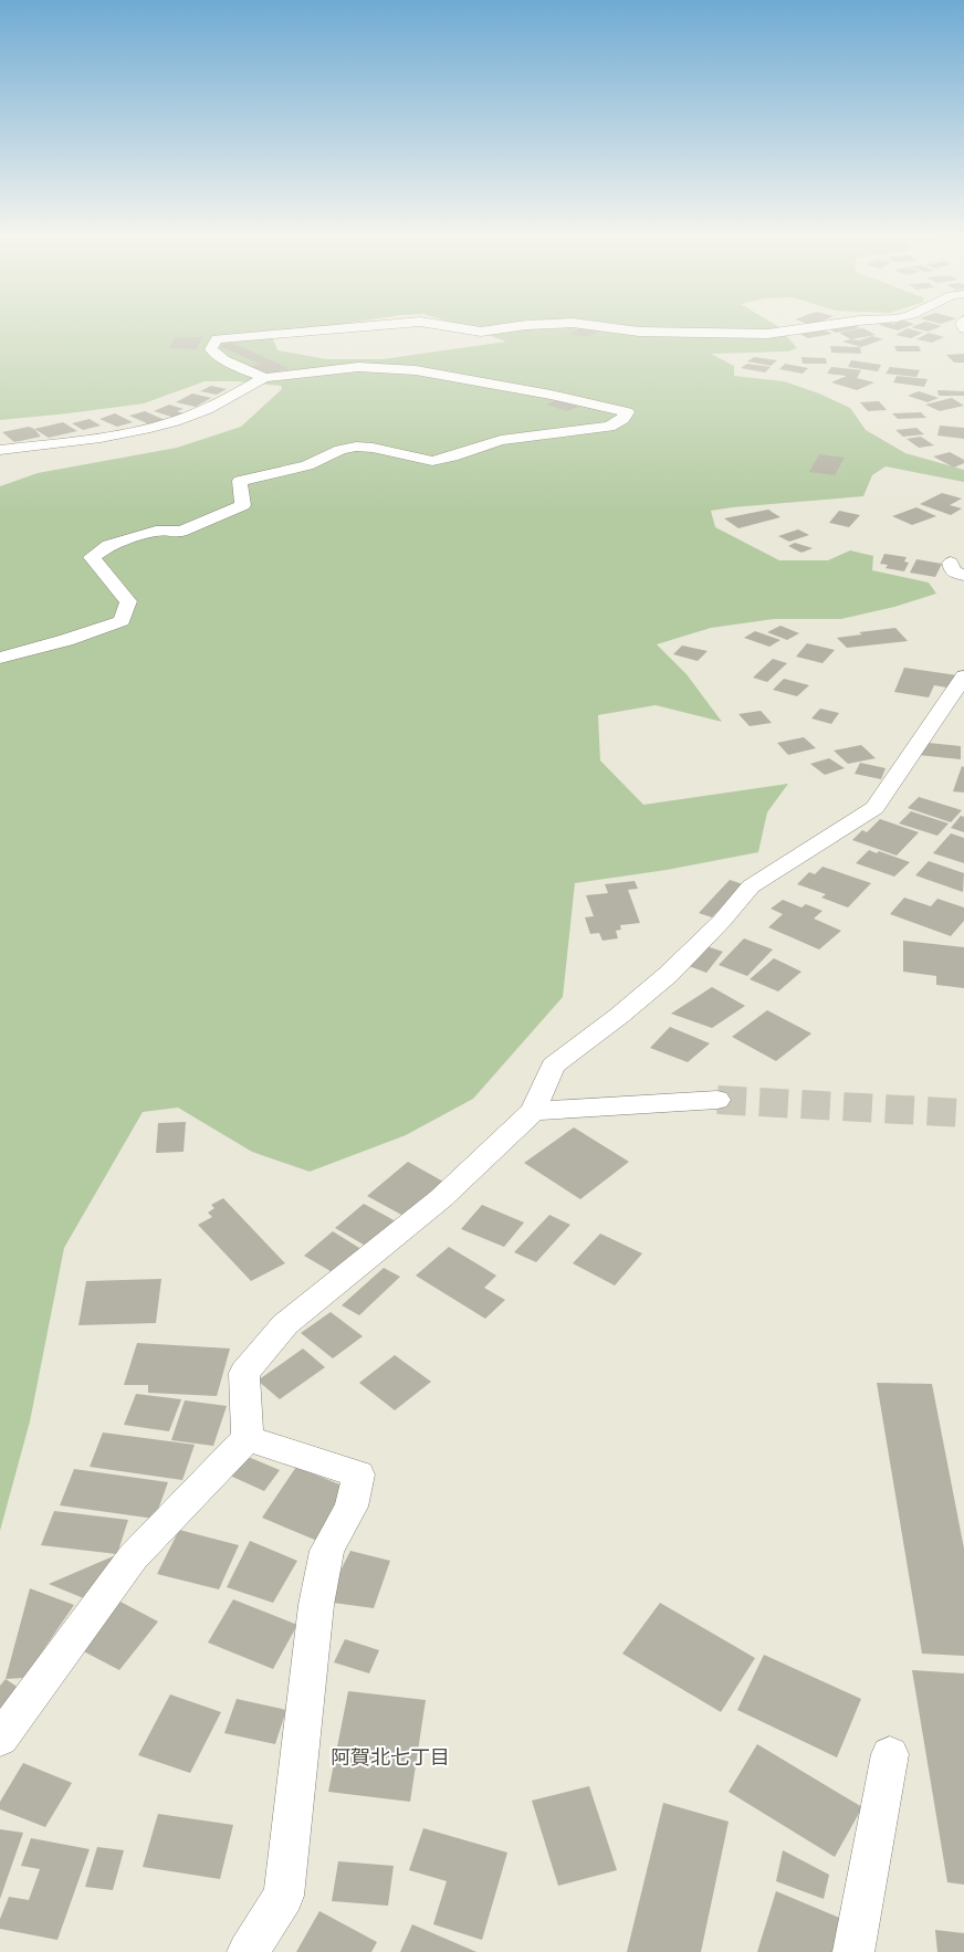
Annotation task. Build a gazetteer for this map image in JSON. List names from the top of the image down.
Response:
{
  "districts": ["阿賀北七丁目"]
}
